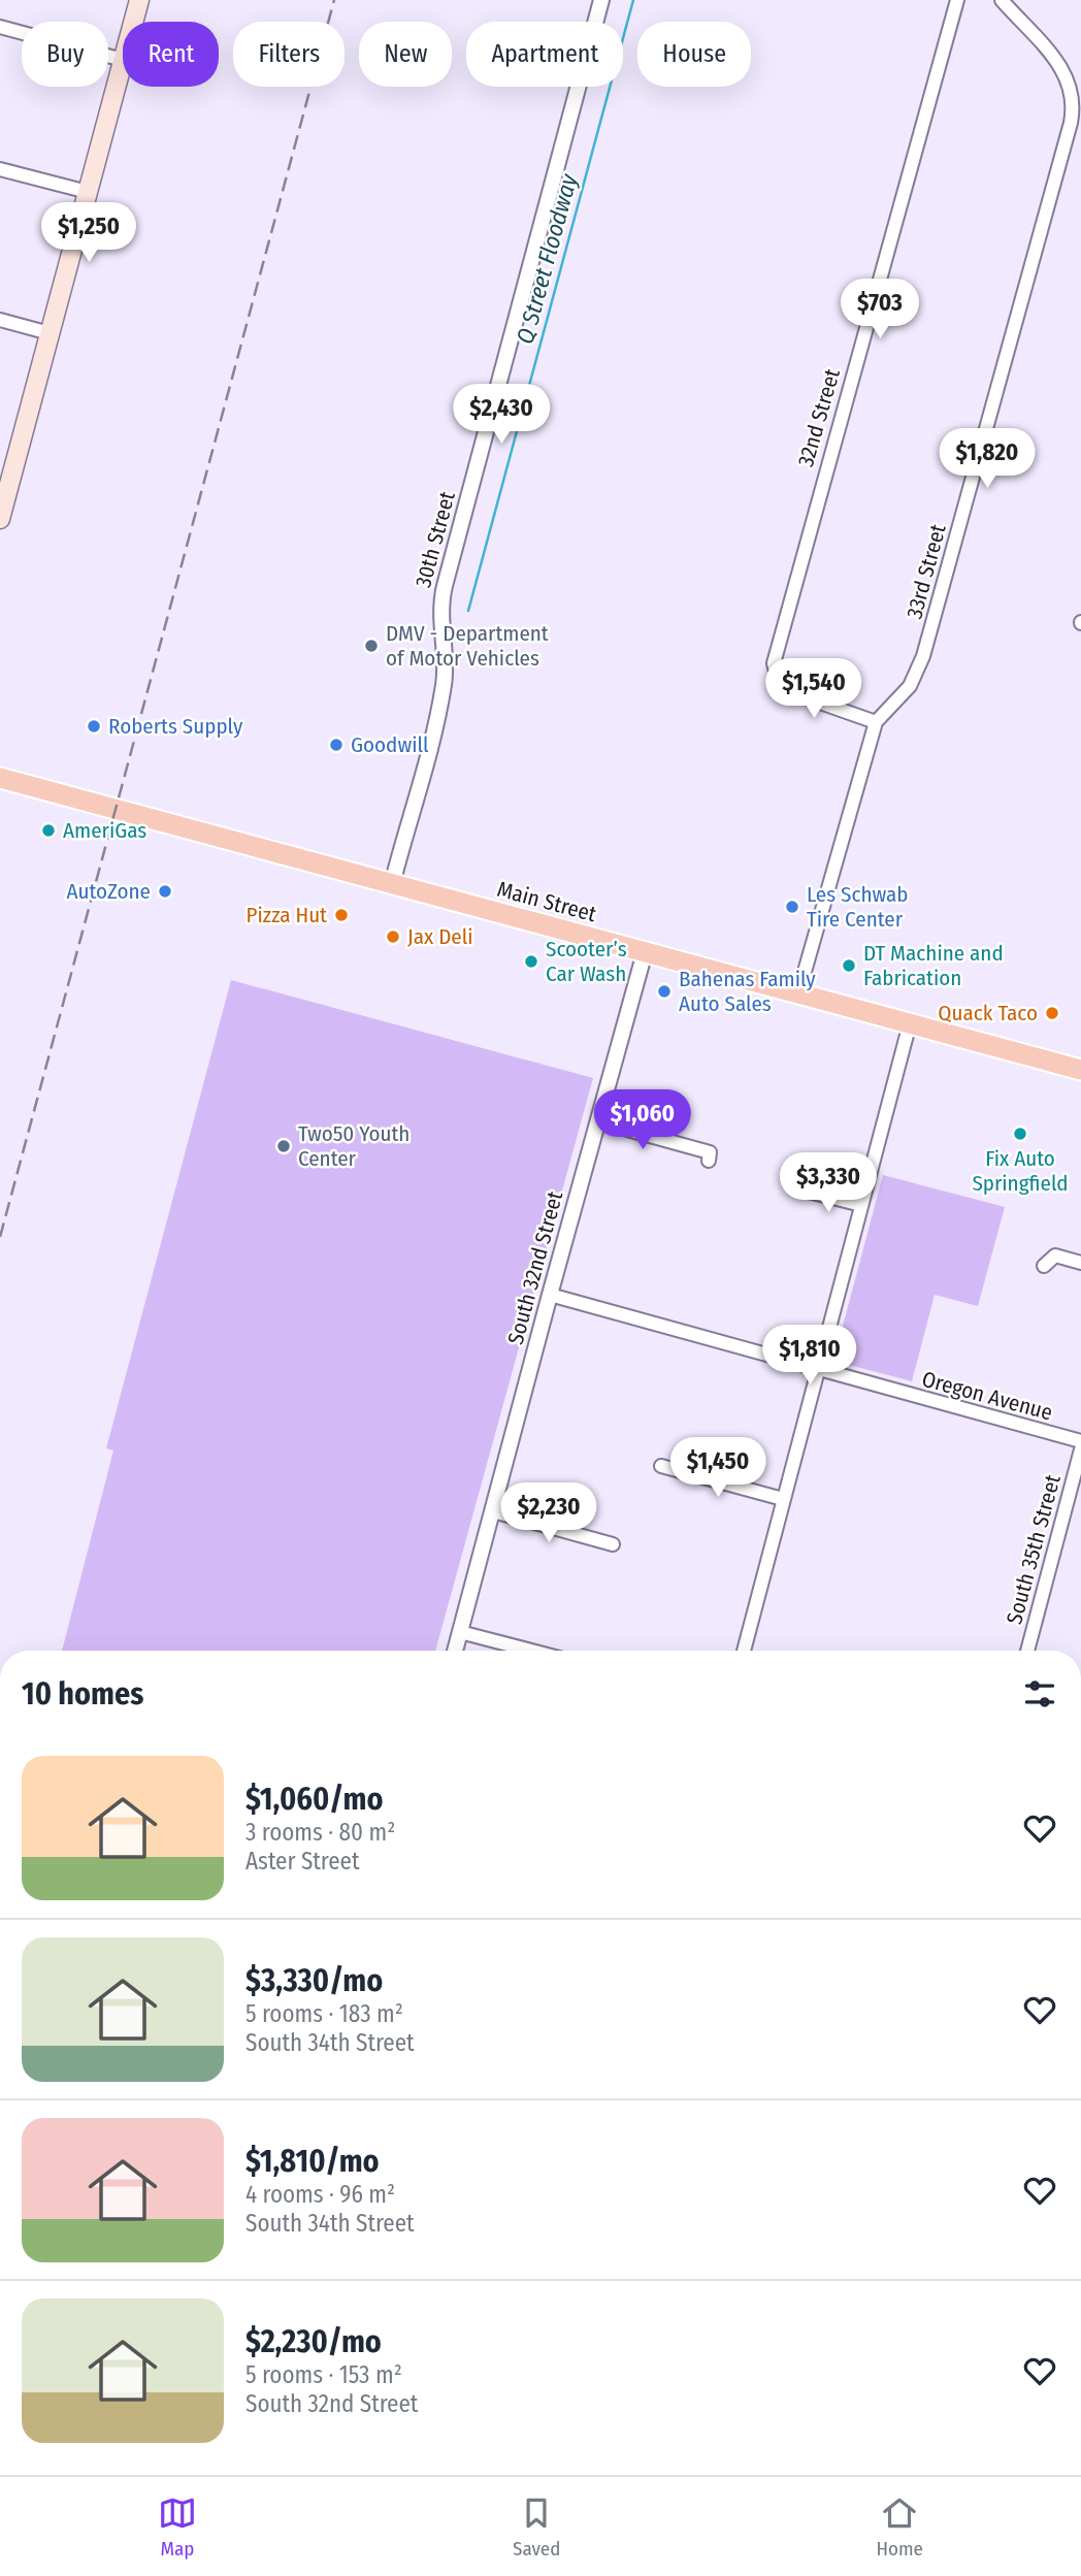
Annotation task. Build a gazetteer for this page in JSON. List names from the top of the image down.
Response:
{
  "streets": {
    "main road": ["Main Street"],
    "street": [
      "32nd Street",
      "30th Street",
      "33rd Street",
      "South 32nd Street",
      "Oregon Avenue",
      "South 35th Street"
    ]
  },
  "crossings": [
    ["32nd Street", "33rd Street"],
    ["30th Street", "Main Street"],
    ["33rd Street", "Main Street"],
    ["Main Street", "South 32nd Street"],
    ["South 32nd Street", "Oregon Avenue"]
  ],
  "water": ["Q Street Floodway"],
  "places": [
    "DMV - Department of Motor Vehicles",
    "Roberts Supply",
    "Goodwill",
    "AmeriGas",
    "AutoZone",
    "Les Schwab Tire Center",
    "Pizza Hut",
    "Jax Deli",
    "Scooter’s Car Wash",
    "DT Machine and Fabrication",
    "Bahenas Family Auto Sales",
    "Quack Taco",
    "Fix Auto Springfield",
    "Two50 Youth Center"
  ],
  "page": {
    "chip": [
      "Buy",
      "Rent",
      "Filters",
      "New",
      "Apartment",
      "House"
    ],
    "price": [
      "$1,250",
      "$703",
      "$2,430",
      "$1,820",
      "$1,540",
      "$1,060",
      "$3,330",
      "$1,810",
      "$1,450",
      "$2,230"
    ],
    "heading": "10 homes",
    "list": [
      {
        "name": "$1,060/mo",
        "note": "3 rooms · 80 m² · Aster Street"
      },
      {
        "name": "$3,330/mo",
        "note": "5 rooms · 183 m² · South 34th Street"
      },
      {
        "name": "$1,810/mo",
        "note": "4 rooms · 96 m² · South 34th Street"
      },
      {
        "name": "$2,230/mo",
        "note": "5 rooms · 153 m² · South 32nd Street"
      }
    ],
    "tabs": ["Map", "Saved", "Home"]
  }
}
